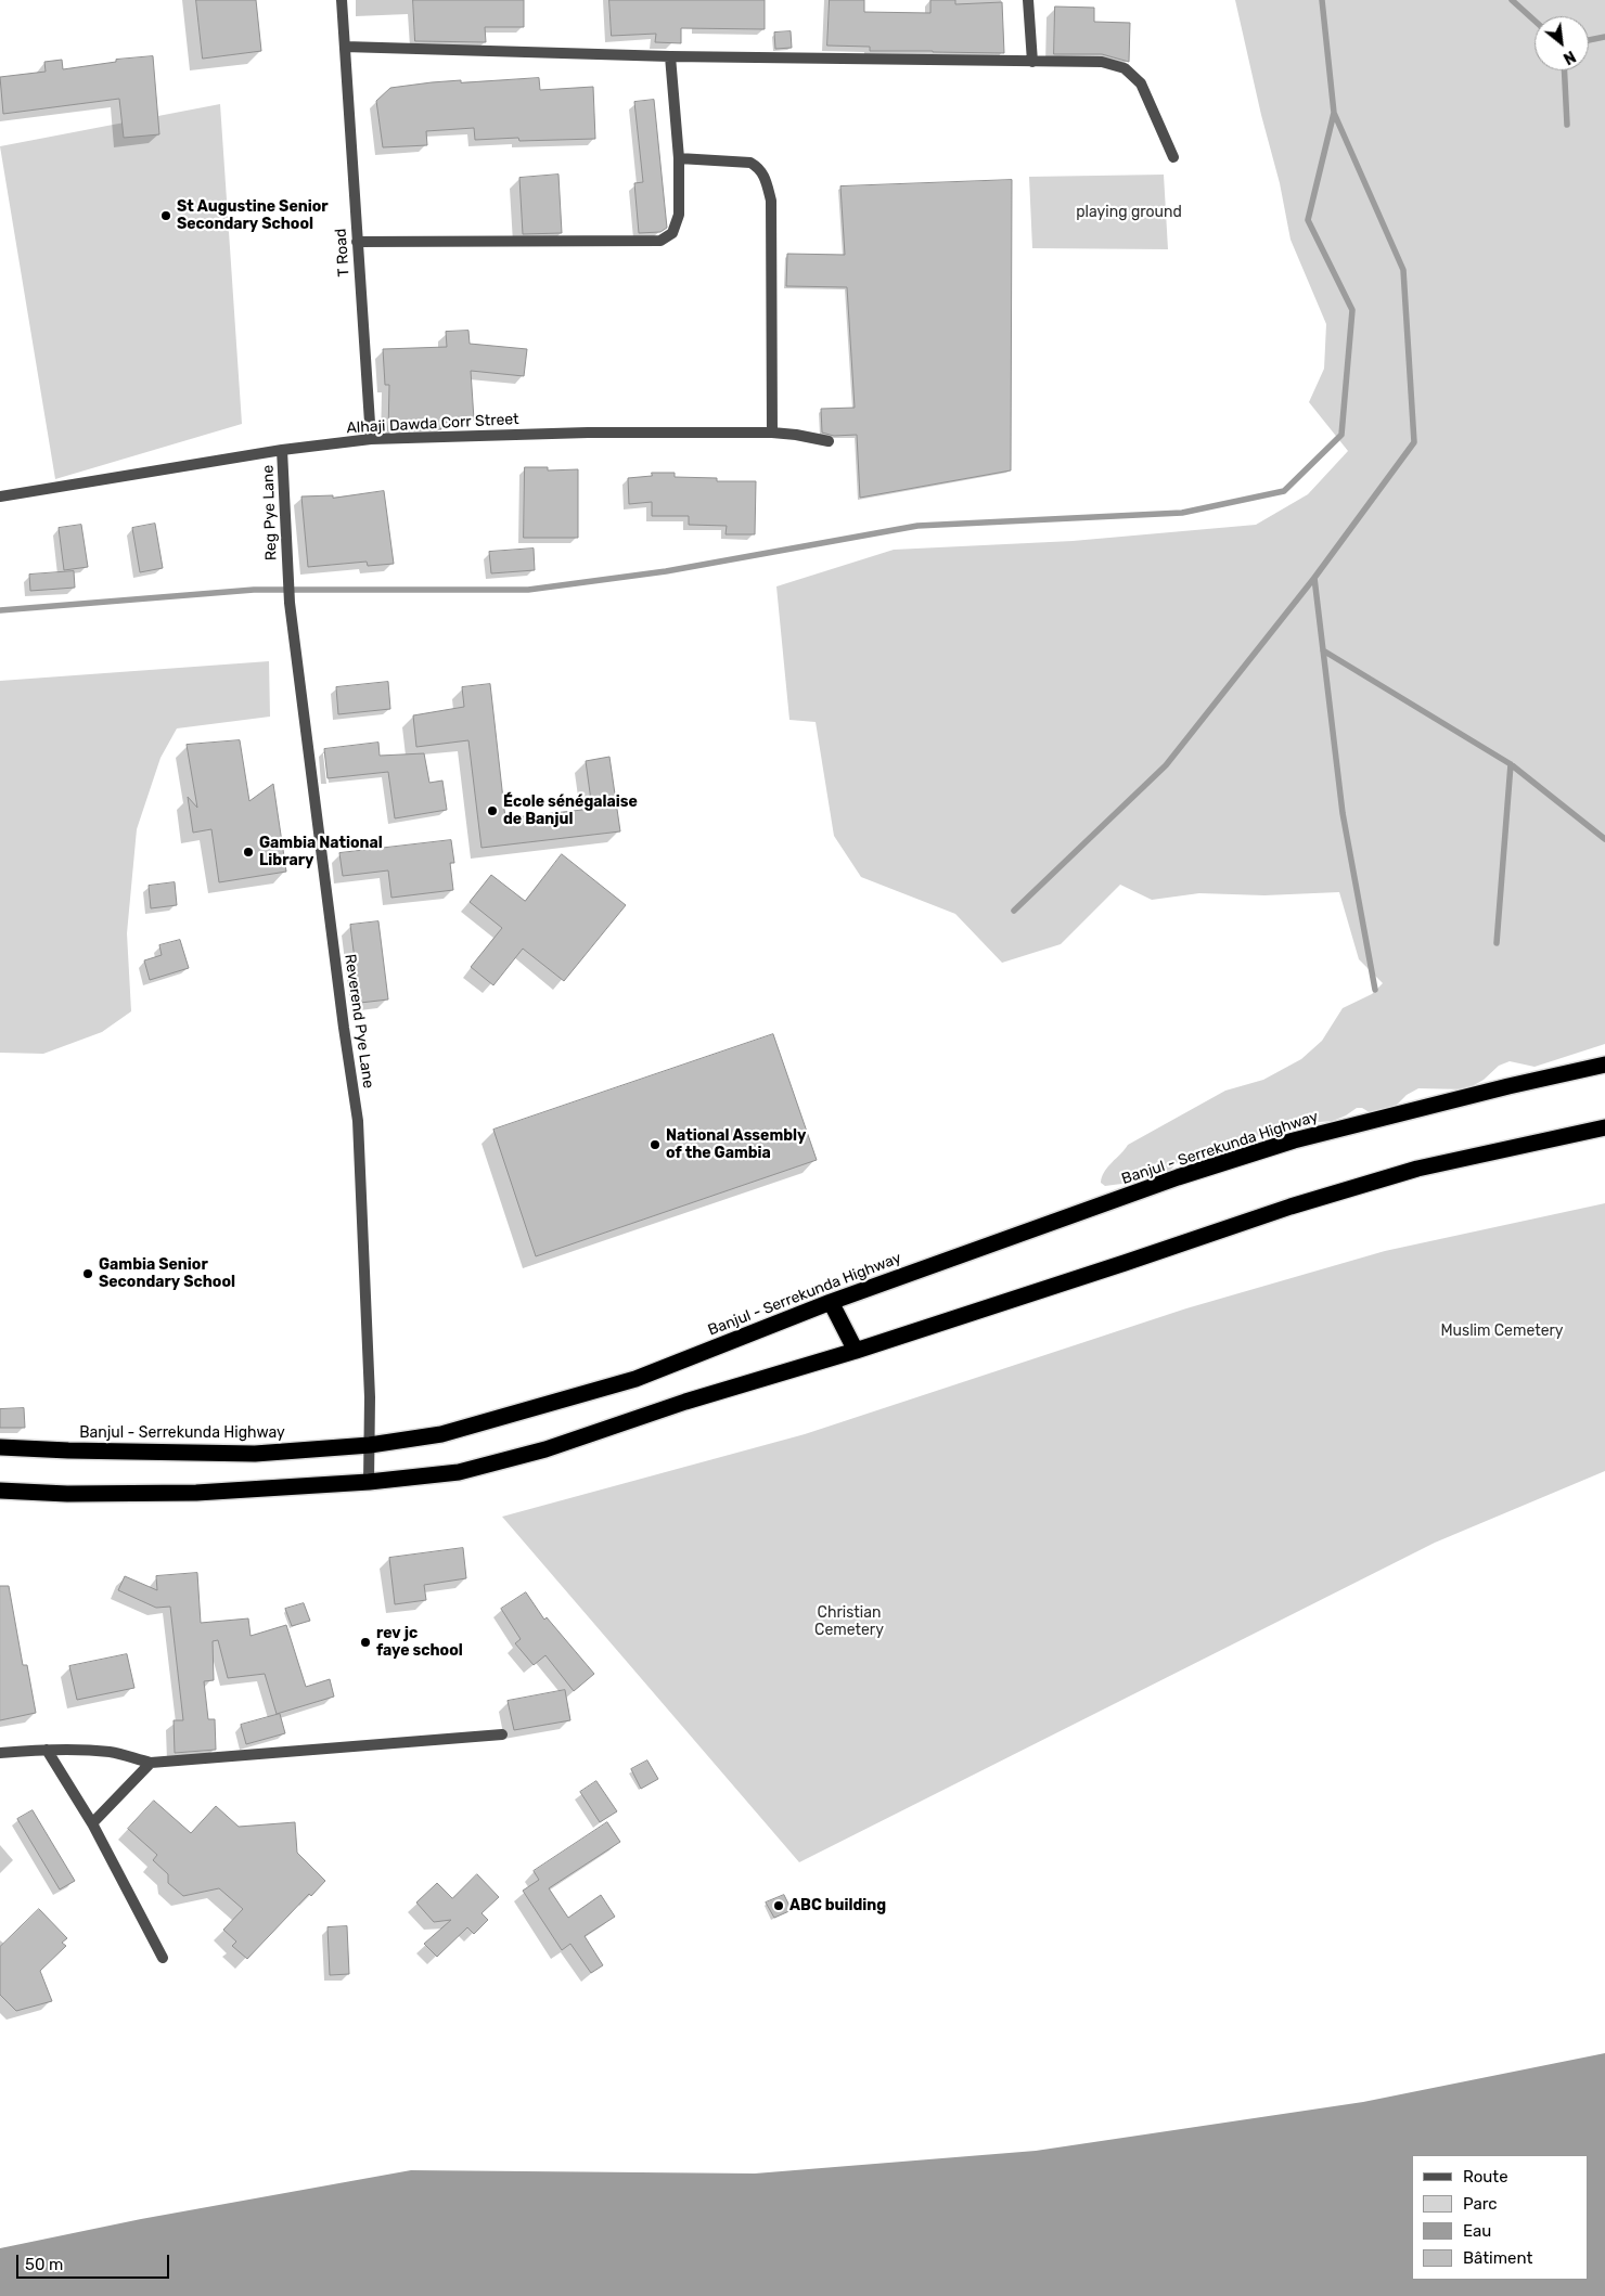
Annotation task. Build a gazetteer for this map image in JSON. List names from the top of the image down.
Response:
{
  "streets": {
    "highway": ["Banjul - Serrekunda Highway"],
    "street": [
      "T Road",
      "Alhaji Dawda Corr Street",
      "Reg Pye Lane",
      "Reverend Pye Lane"
    ]
  },
  "crossings": [
    ["T Road", "Alhaji Dawda Corr Street"],
    ["Alhaji Dawda Corr Street", "Reg Pye Lane"],
    ["Reg Pye Lane", "Reverend Pye Lane"],
    ["Reverend Pye Lane", "Banjul - Serrekunda Highway"]
  ],
  "parks": ["playing ground", "Muslim Cemetery", "Christian Cemetery"],
  "places": [
    "St Augustine Senior Secondary School",
    "École sénégalaise de Banjul",
    "Gambia National Library",
    "National Assembly of the Gambia",
    "Gambia Senior Secondary School",
    "rev jc faye school",
    "ABC building"
  ],
  "legend": [
    "Route",
    "Parc",
    "Eau",
    "Bâtiment"
  ],
  "scale_bar": "50 m",
  "north": "bottom right"
}
